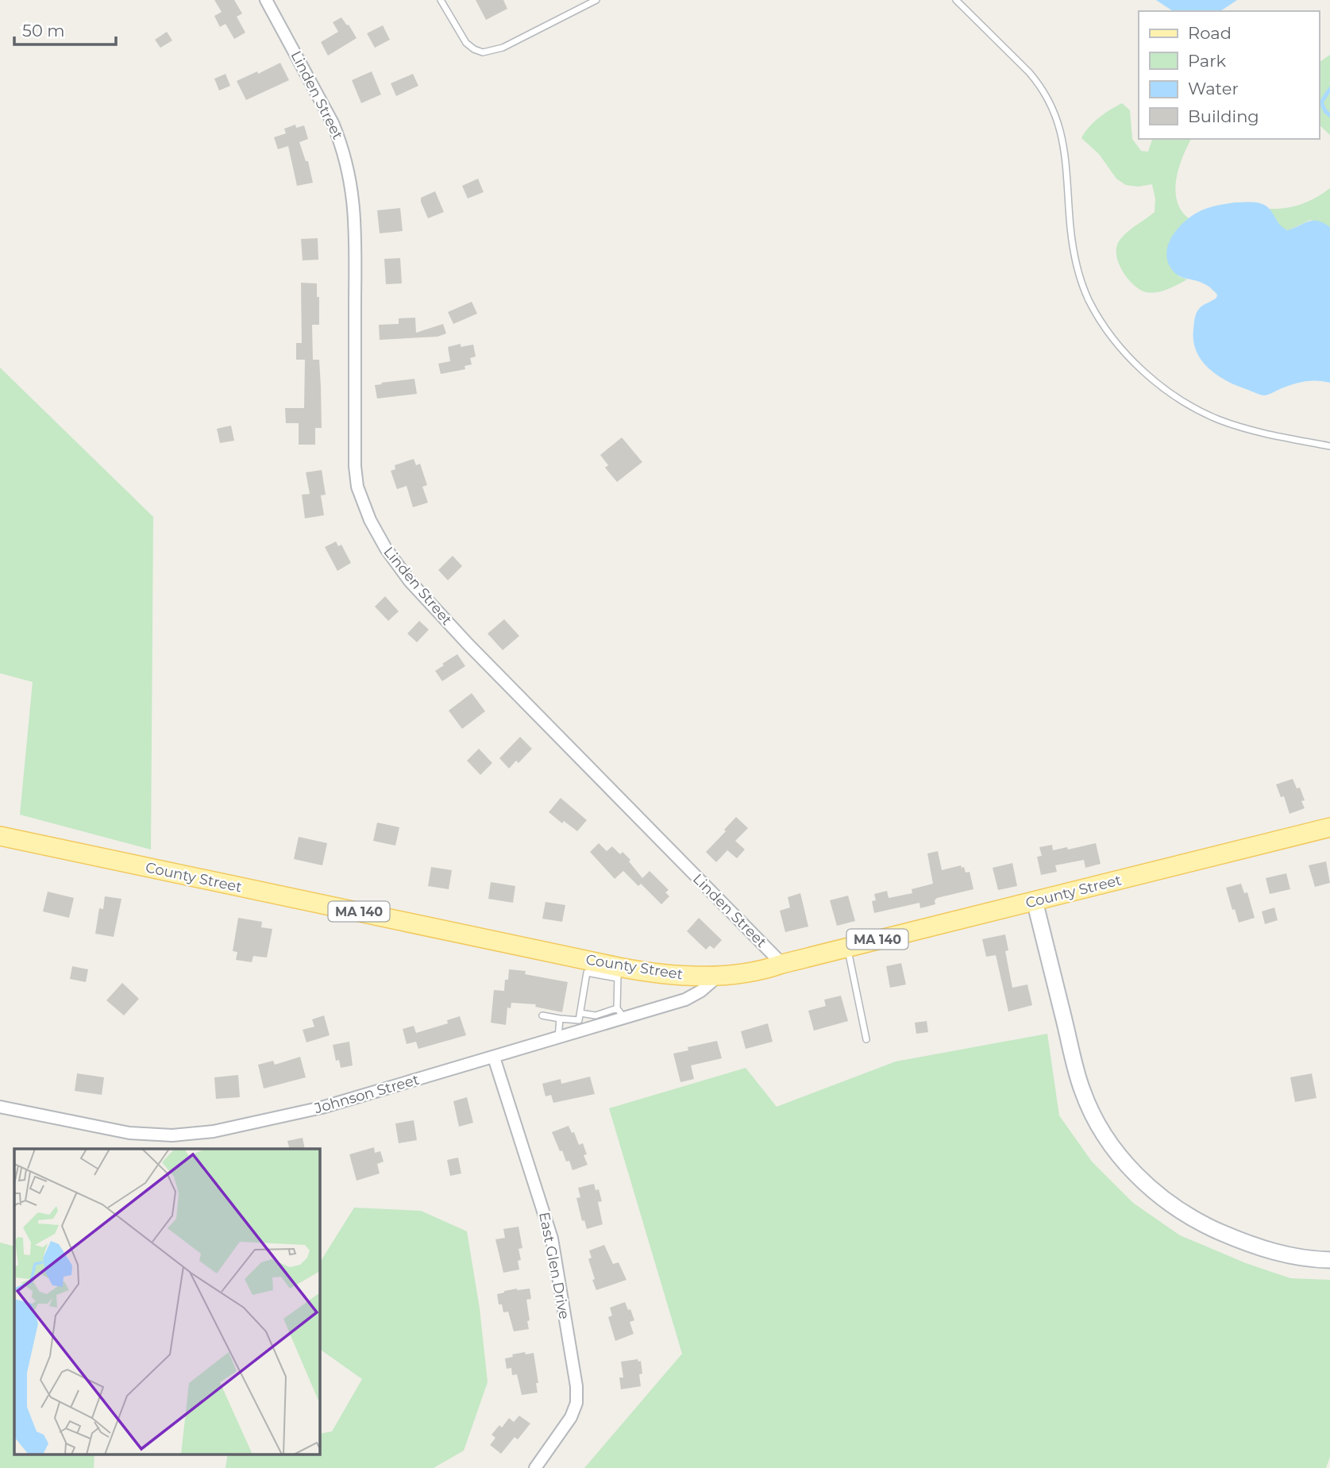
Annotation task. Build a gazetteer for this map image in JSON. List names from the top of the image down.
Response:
{
  "streets": {
    "main road": ["County Street", "MA 140"],
    "street": ["Linden Street", "Johnson Street", "East Glen Drive"]
  },
  "crossings": [
    ["Linden Street", "County Street"],
    ["County Street", "Johnson Street"],
    ["Johnson Street", "East Glen Drive"]
  ],
  "legend": [
    "Road",
    "Park",
    "Water",
    "Building"
  ],
  "scale_bar": "50 m"
}
